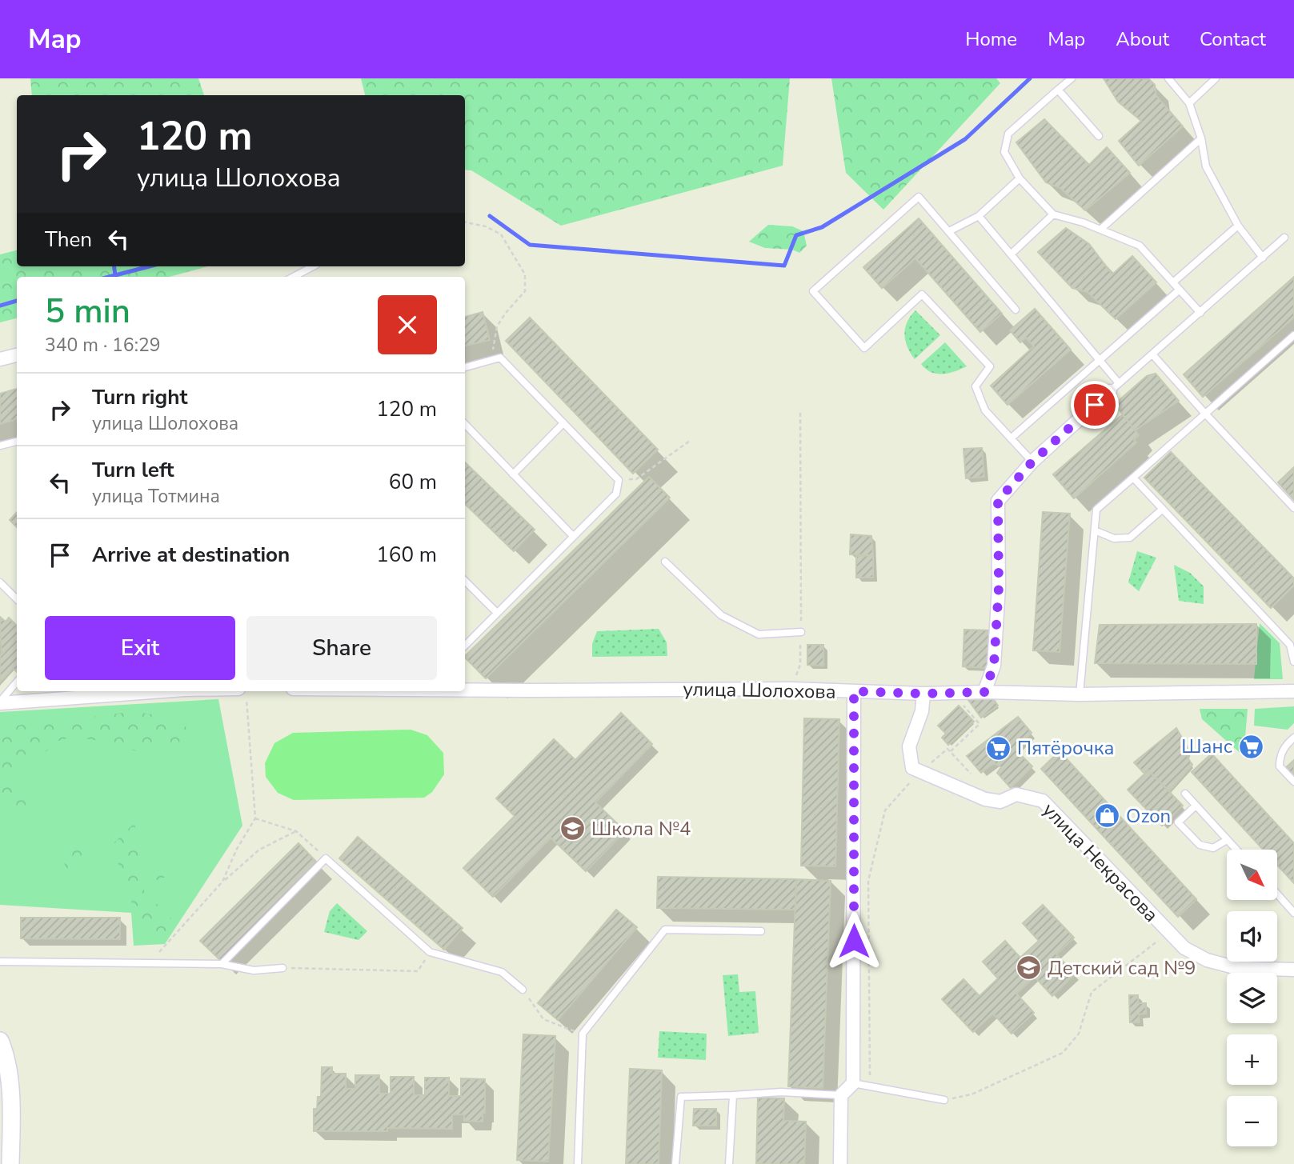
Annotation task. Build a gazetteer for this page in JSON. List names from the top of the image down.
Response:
{
  "streets": {
    "street": ["улица Шолохова", "улица Некрасова"]
  },
  "places": {
    "supermarket": ["Шанс", "Пятёрочка"],
    "shop": ["Ozon"],
    "school or university": ["Школа №4", "Детский сад №9"]
  },
  "north": "bottom right",
  "page": {
    "header": "Map",
    "nav": [
      "Home",
      "Map",
      "About",
      "Contact"
    ],
    "turn": ["120 m", "улица Шолохова"],
    "then": "Then",
    "heading": ["5 min", "340 m · 16:29"],
    "list": [
      {
        "name": "Turn right",
        "note": "улица Шолохова",
        "value": "120 m"
      },
      {
        "name": "Turn left",
        "note": "улица Тотмина",
        "value": "60 m"
      },
      {
        "name": "Arrive at destination",
        "value": "160 m"
      }
    ],
    "buttons": ["Exit", "Share"],
    "map_buttons": ["+", "−"]
  }
}
